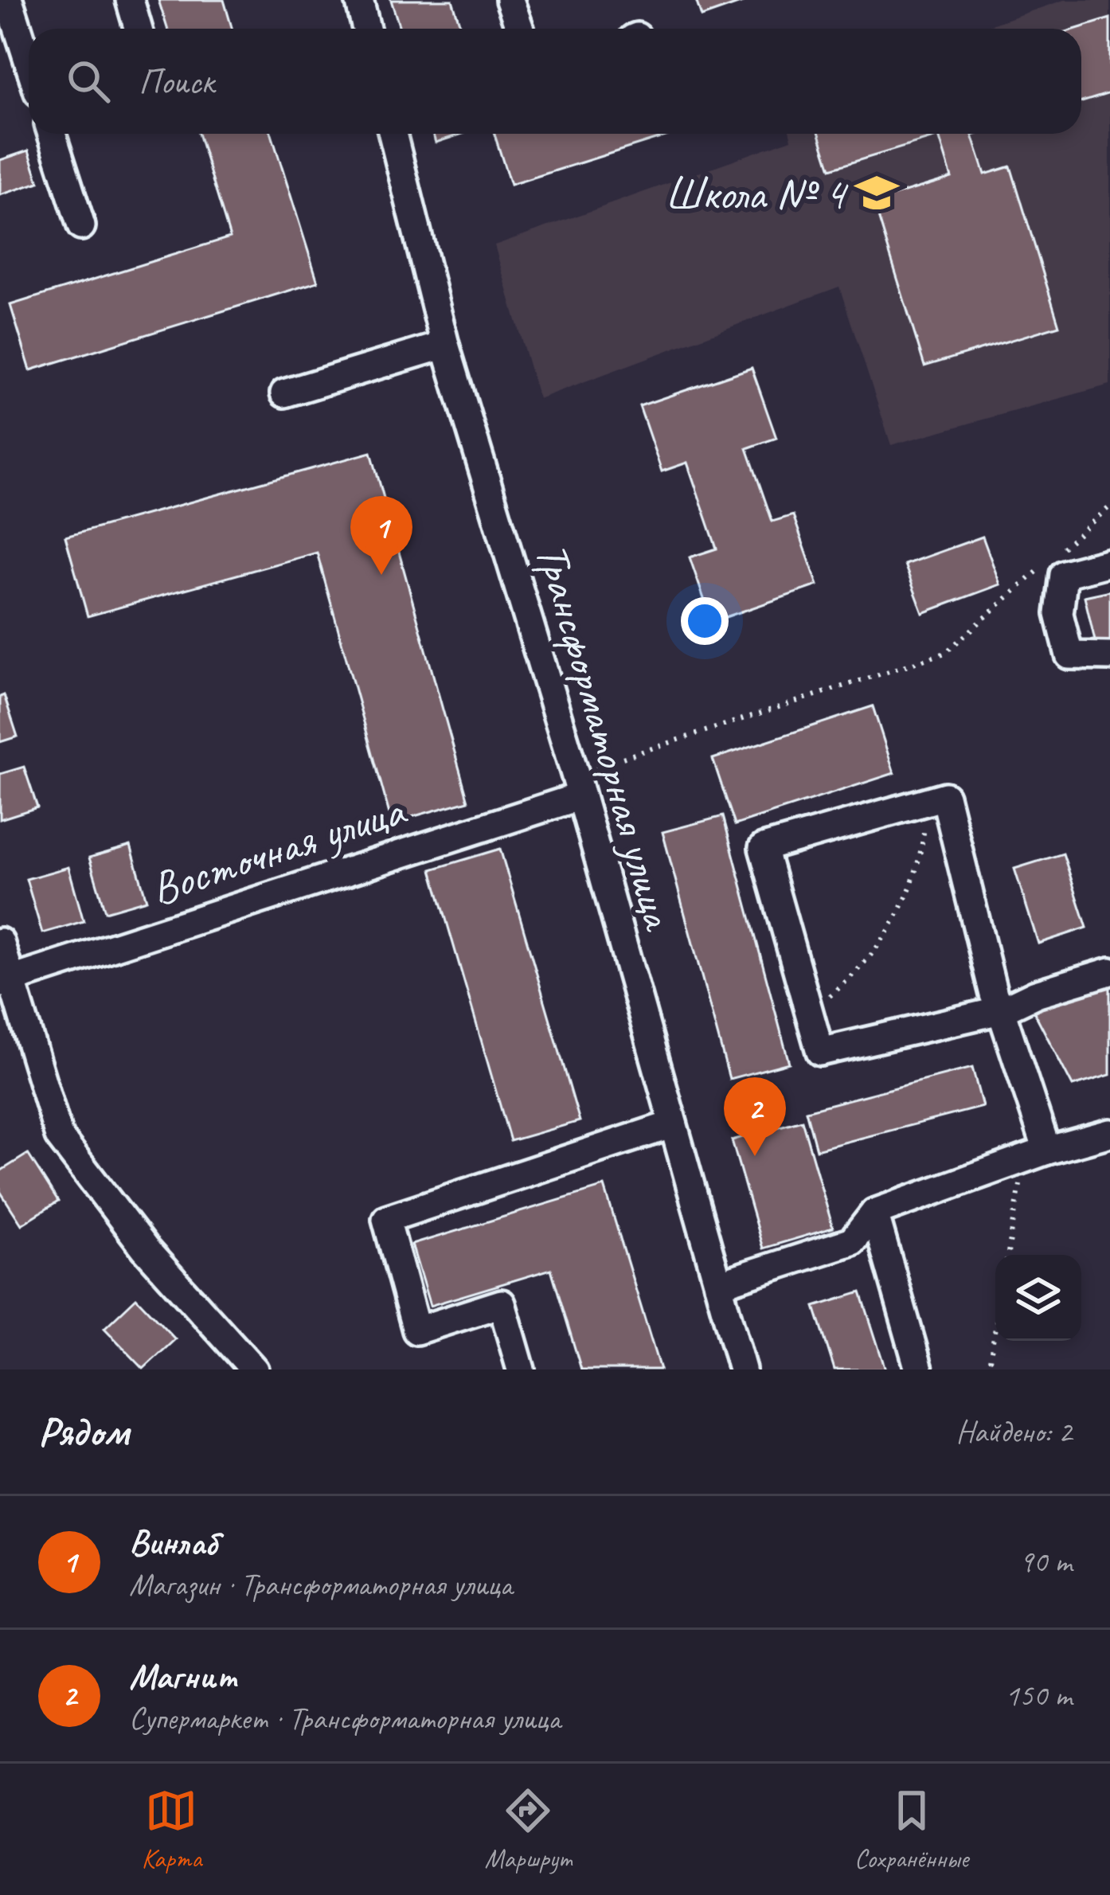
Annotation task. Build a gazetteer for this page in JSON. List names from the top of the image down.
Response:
{
  "streets": {
    "street": ["Трансформаторная улица", "Восточная улица"]
  },
  "crossings": [
    ["Трансформаторная улица", "Восточная улица"]
  ],
  "places": {
    "school or university": ["Школа № 4"]
  },
  "page": {
    "search": "Поиск",
    "pins": ["1", "2"],
    "heading": ["Рядом", "Найдено: 2"],
    "list": [
      {
        "mark": "1",
        "name": "Винлаб",
        "note": "Магазин · Трансформаторная улица",
        "value": "90 m"
      },
      {
        "mark": "2",
        "name": "Магнит",
        "note": "Супермаркет · Трансформаторная улица",
        "value": "150 m"
      }
    ],
    "nav": ["Карта", "Маршрут", "Сохранённые"]
  }
}
